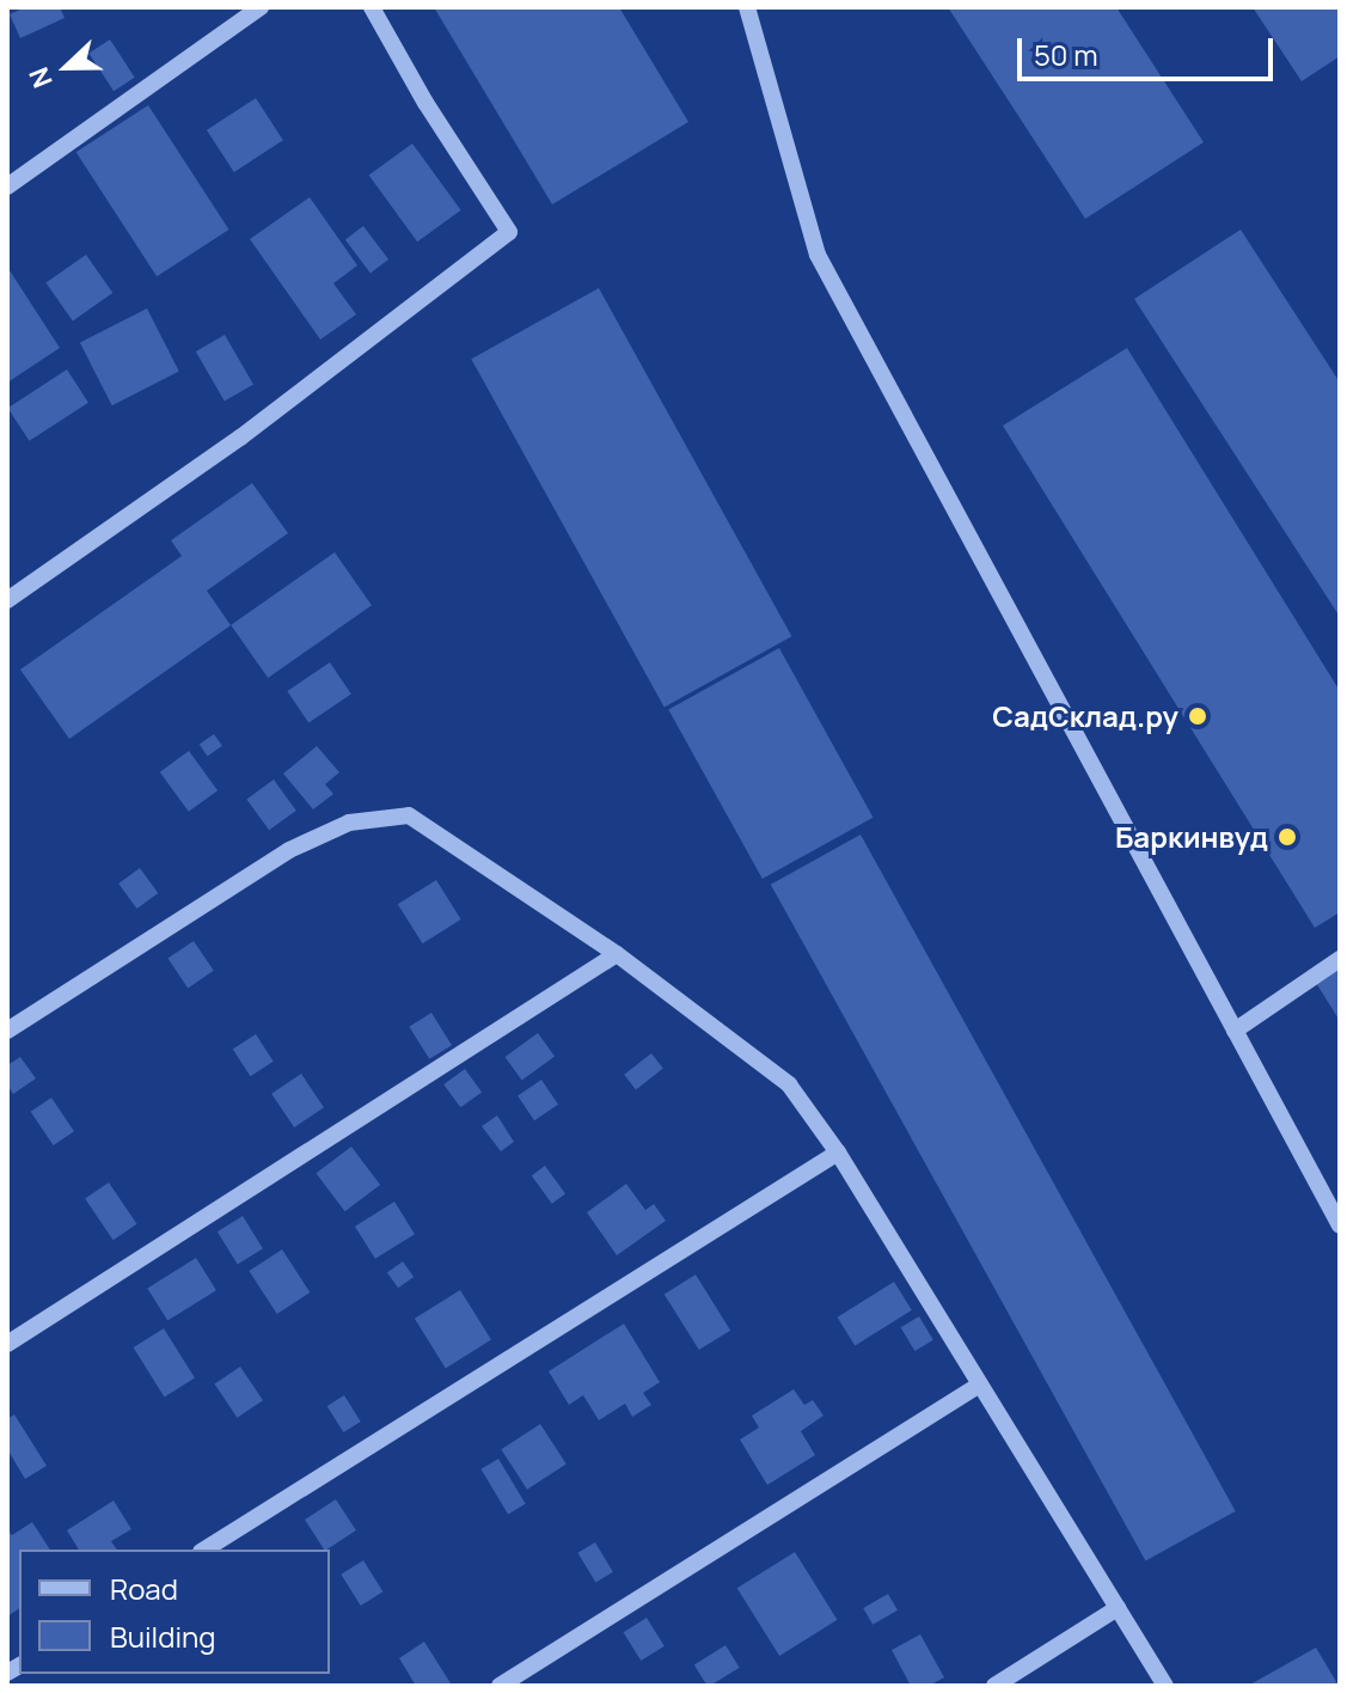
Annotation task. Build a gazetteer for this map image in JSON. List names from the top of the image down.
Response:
{
  "places": ["СадСклад.ру", "Баркинвуд"],
  "legend": ["Road", "Building"],
  "scale_bar": "50 m",
  "north": "left"
}
